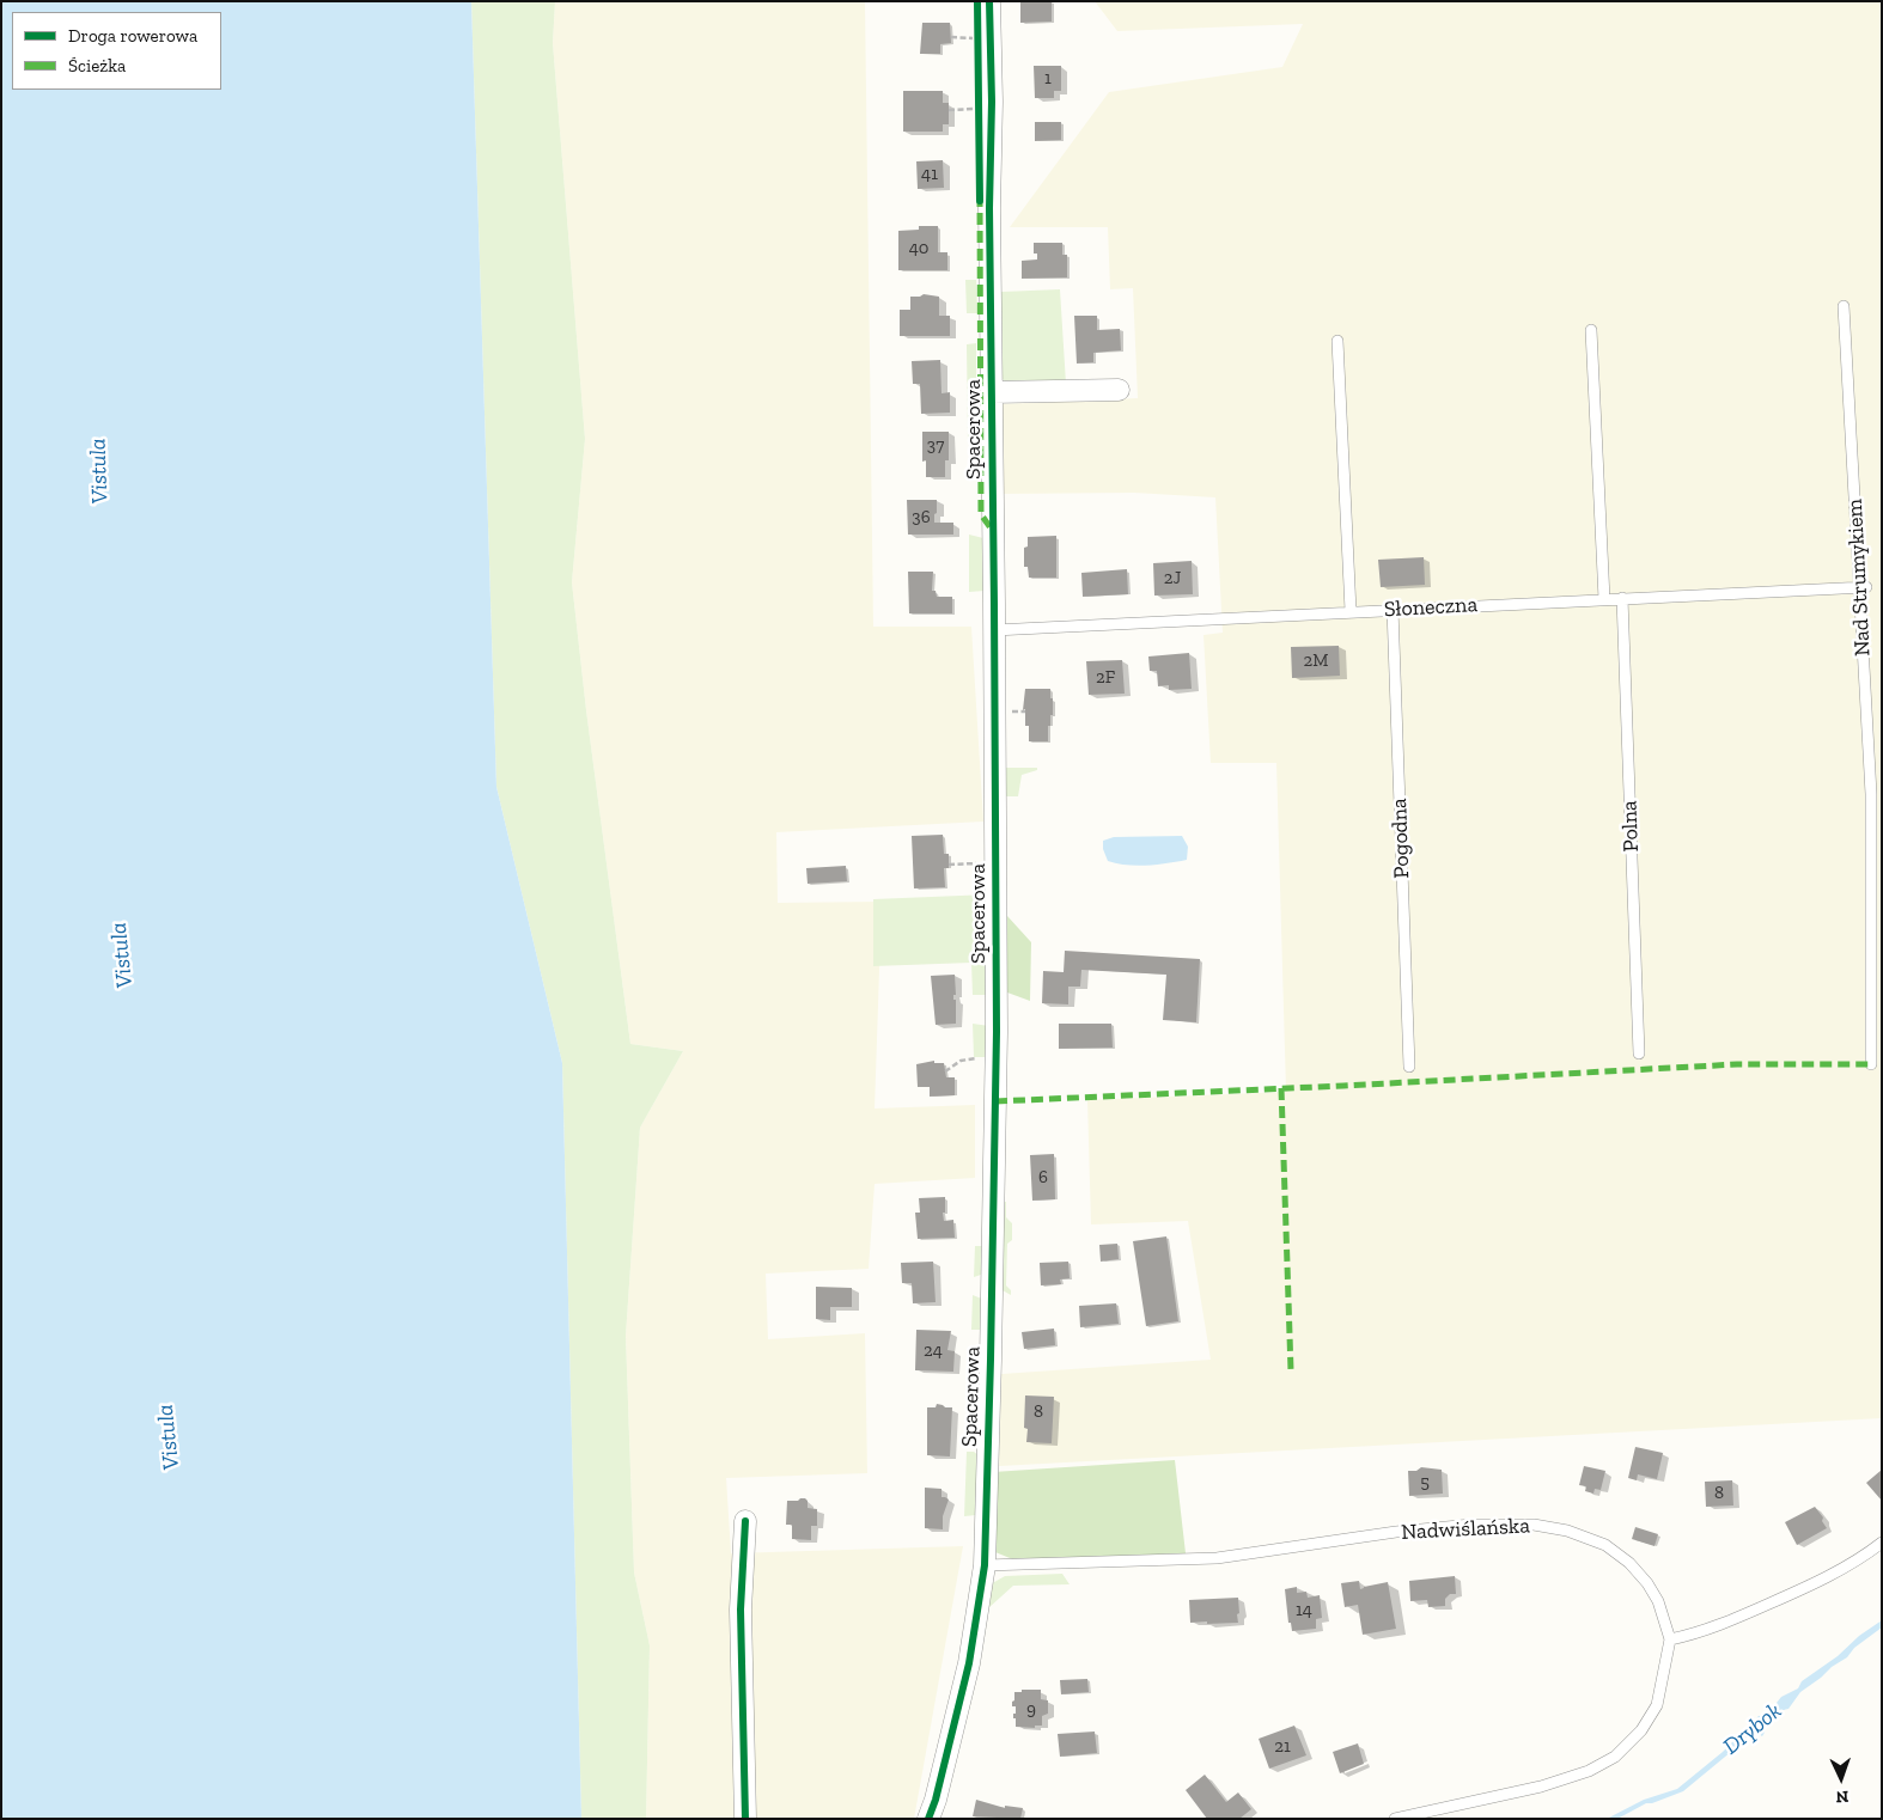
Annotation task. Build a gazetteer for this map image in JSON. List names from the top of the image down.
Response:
{
  "streets": {
    "street": ["Spacerowa"],
    "lane": [
      "Nad Strumykiem",
      "Słoneczna",
      "Polna",
      "Pogodna",
      "Nadwiślańska"
    ]
  },
  "crossings": [
    ["Spacerowa", "Słoneczna"],
    ["Spacerowa", "Nadwiślańska"],
    ["Nad Strumykiem", "Słoneczna"],
    ["Słoneczna", "Polna"],
    ["Słoneczna", "Pogodna"]
  ],
  "water": ["Vistula", "Drybok"],
  "house_numbers": [
    "1",
    "41",
    "40",
    "37",
    "36",
    "2J",
    "2M",
    "2F",
    "6",
    "24",
    "8",
    "5",
    "8",
    "14",
    "9",
    "21"
  ],
  "legend": ["Droga rowerowa", "Ścieżka"],
  "north": "bottom"
}
